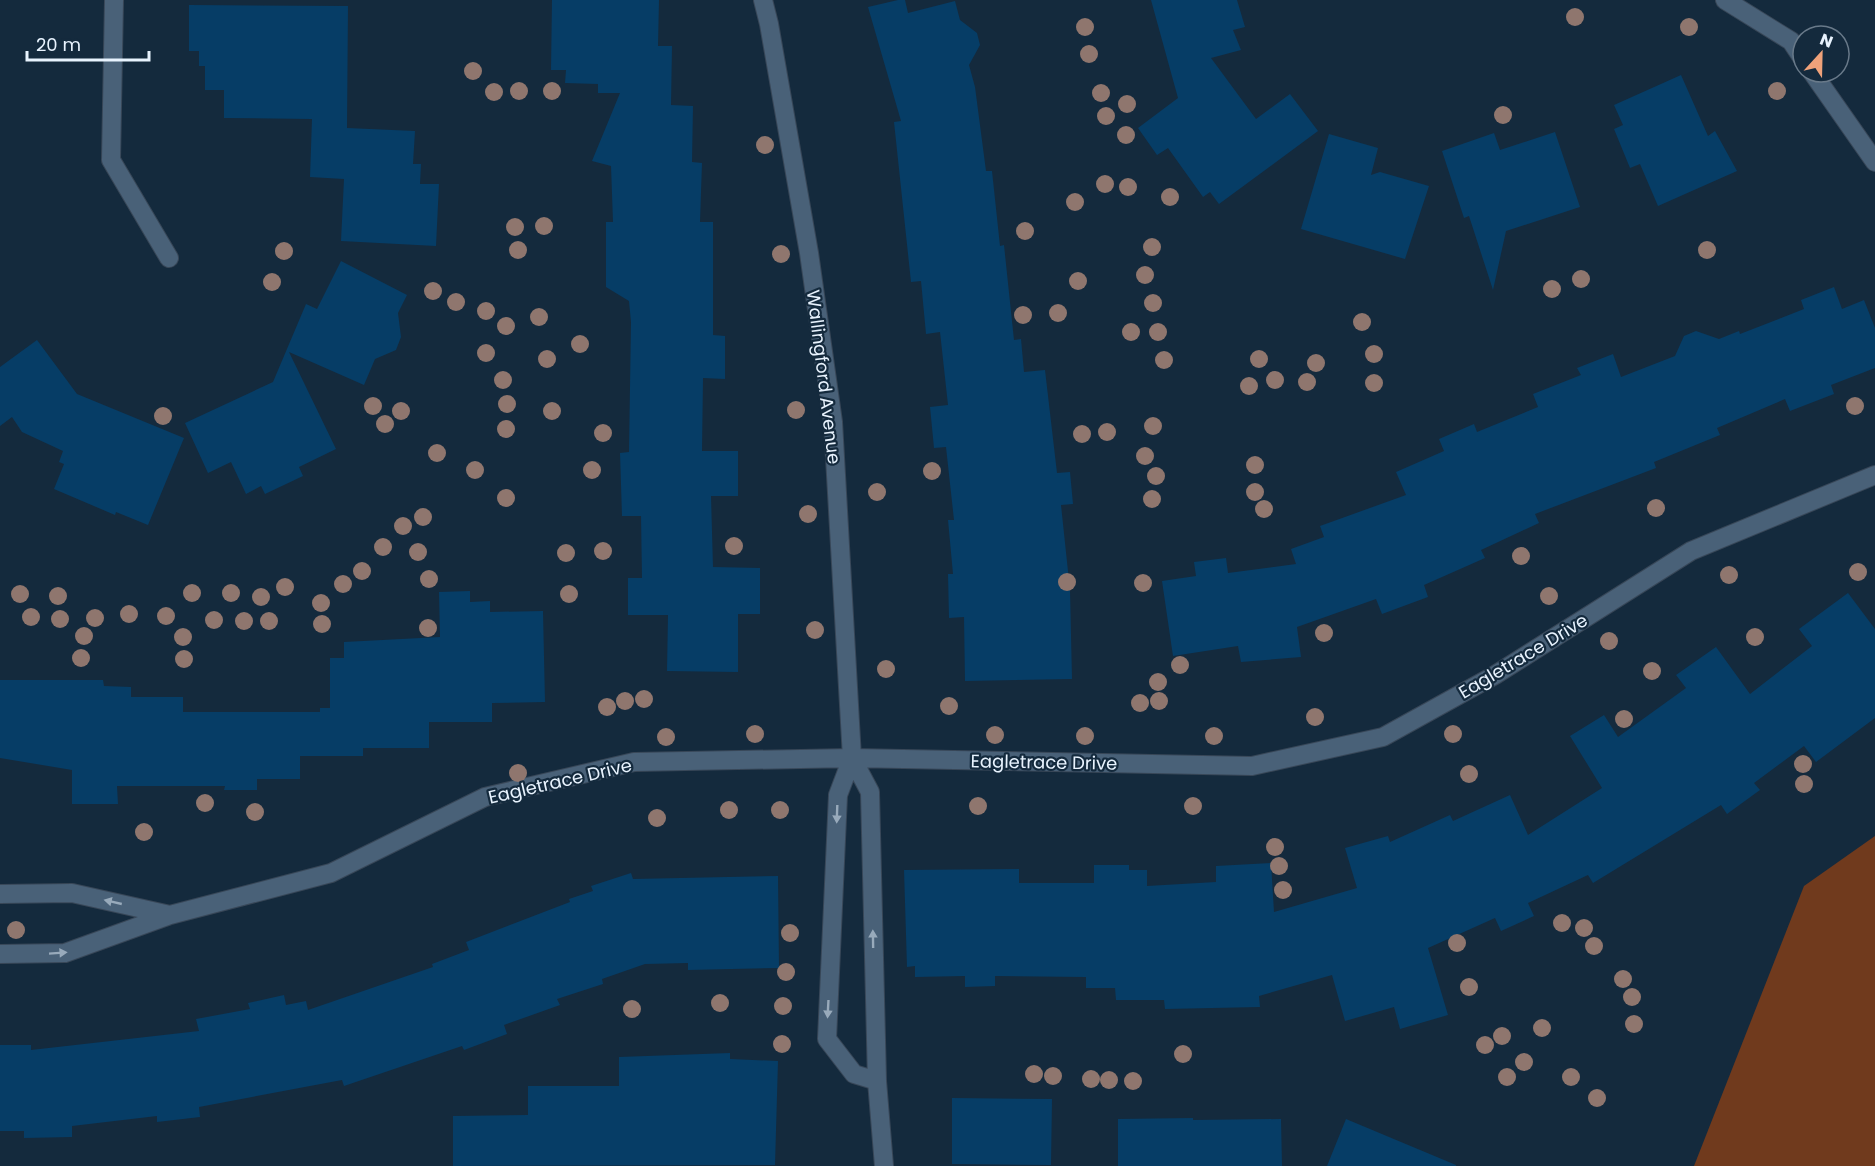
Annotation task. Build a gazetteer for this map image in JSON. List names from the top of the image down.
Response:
{
  "streets": {
    "street": ["Wallingford Avenue", "Eagletrace Drive"]
  },
  "crossings": [
    ["Wallingford Avenue", "Eagletrace Drive"]
  ],
  "scale_bar": "20 m",
  "north": "top"
}
